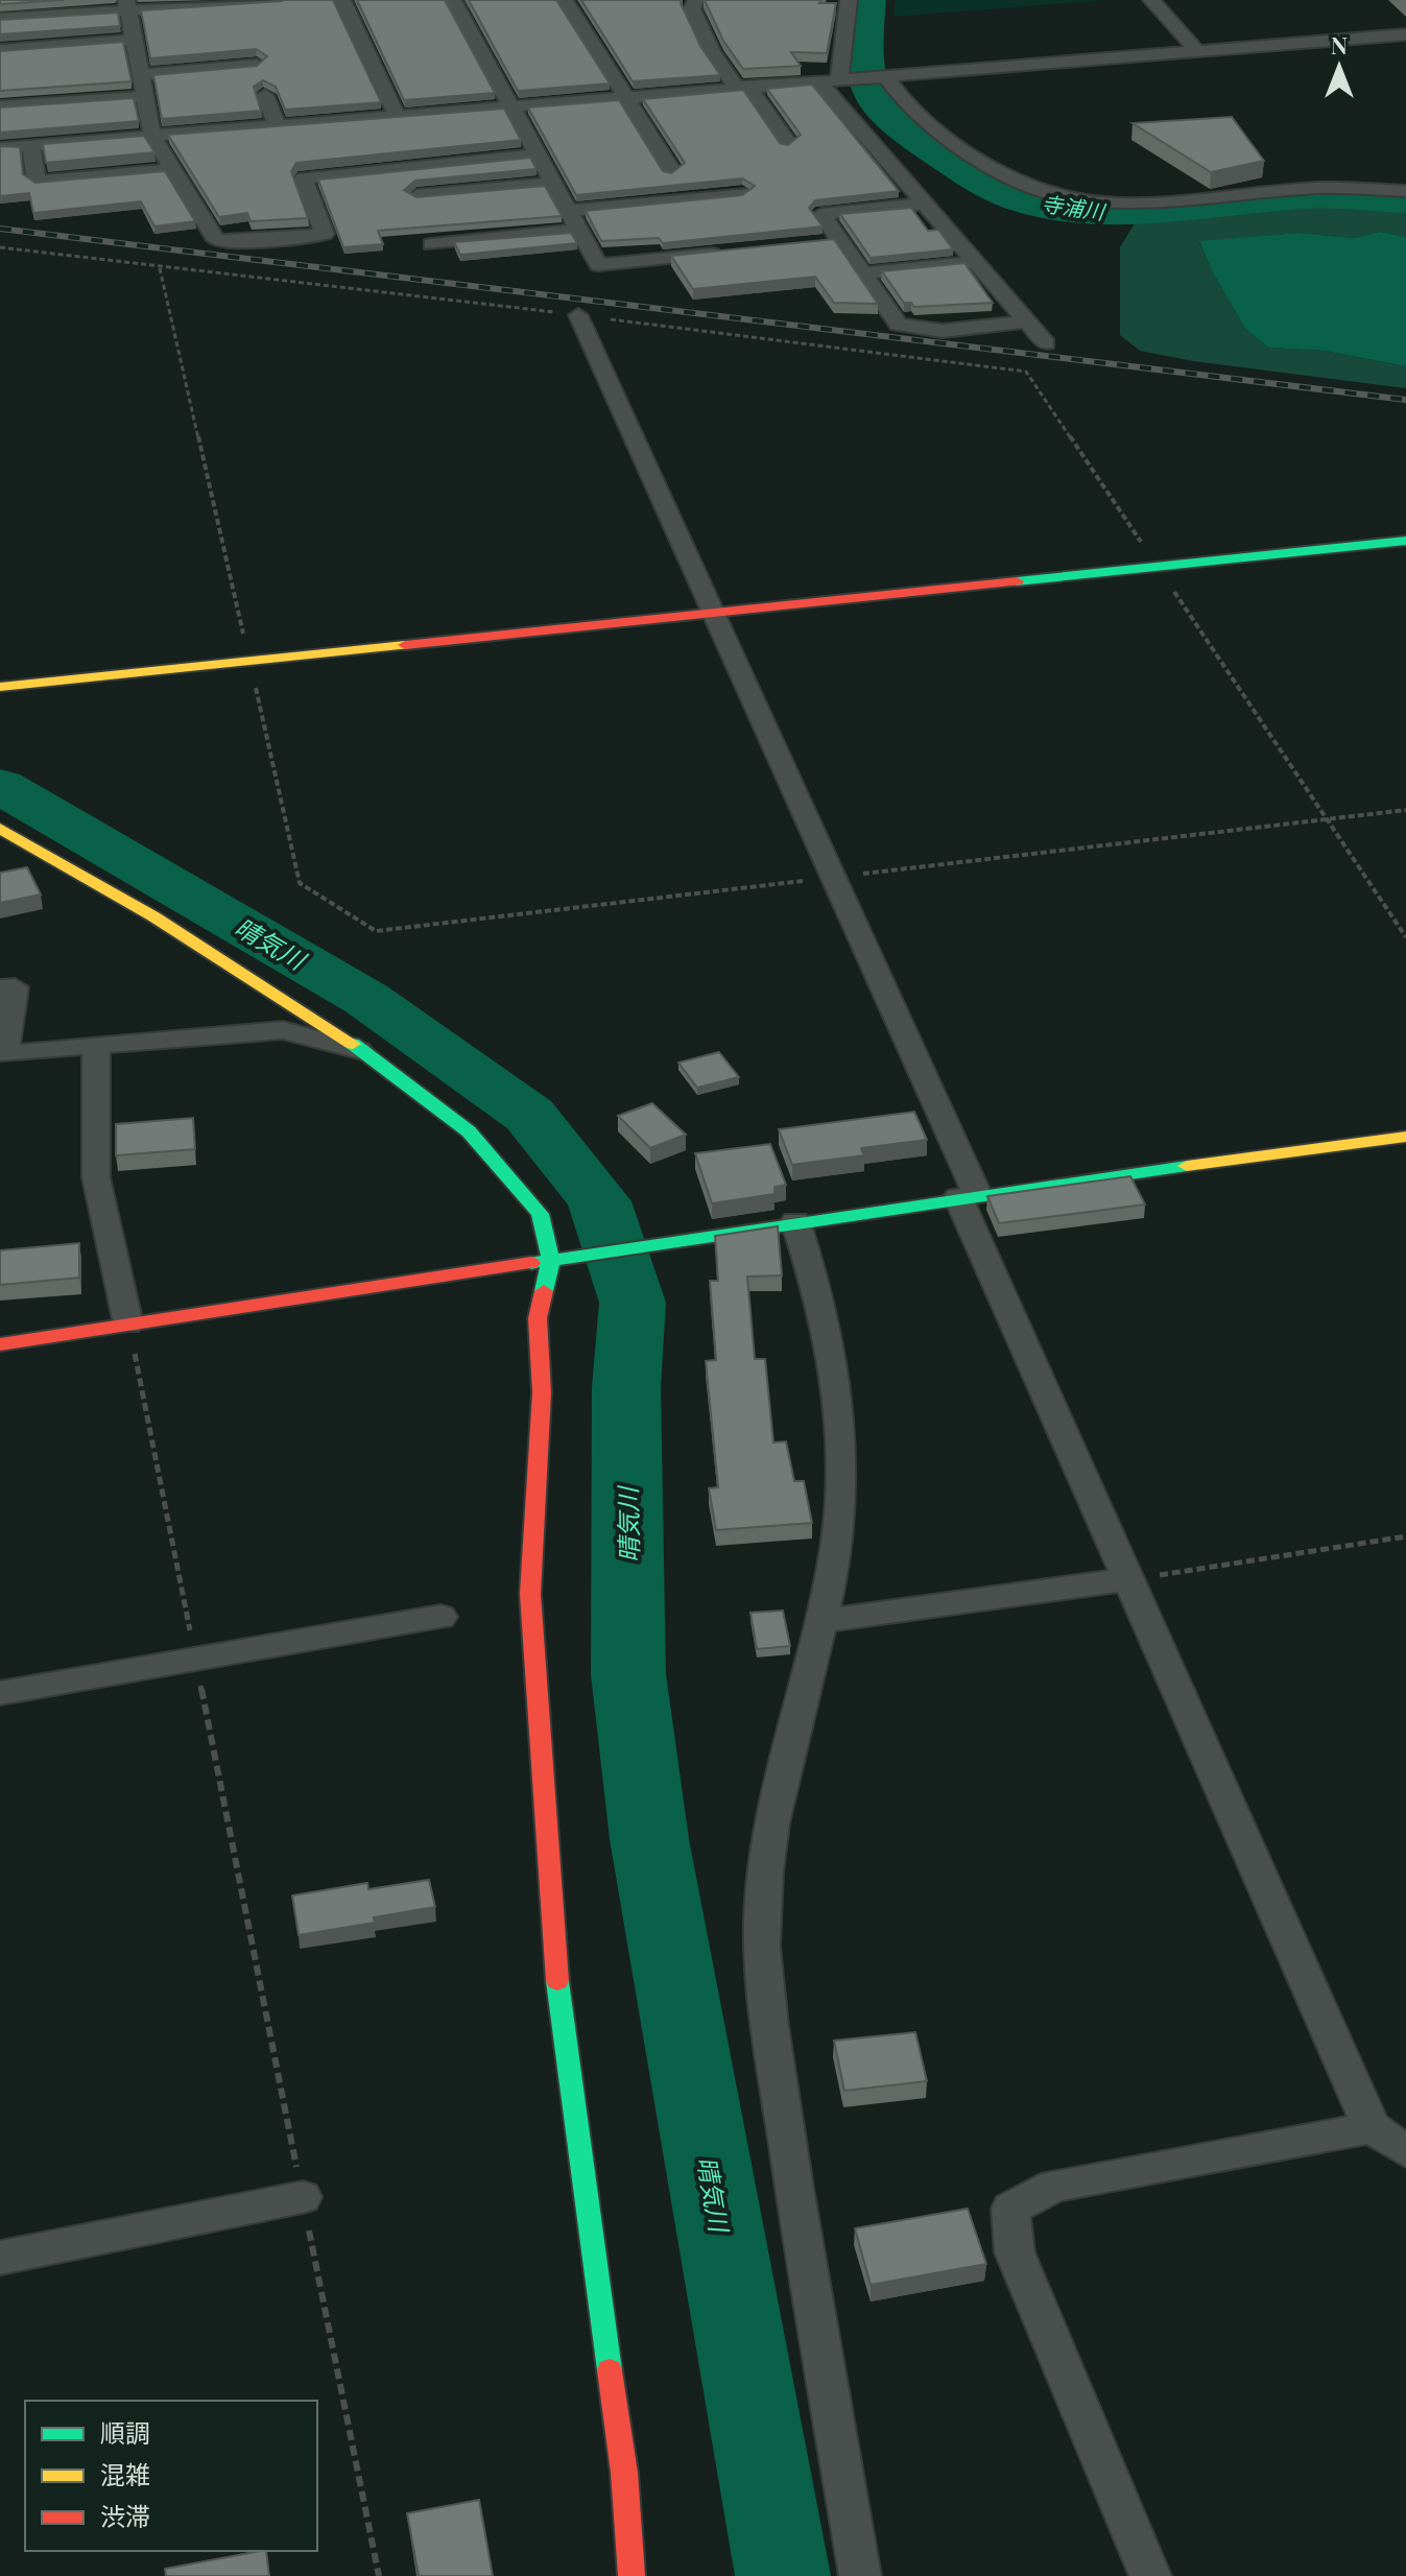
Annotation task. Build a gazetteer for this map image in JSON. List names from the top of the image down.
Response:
{
  "water": ["寺浦川", "晴気川"],
  "legend": ["順調", "混雑", "渋滞"],
  "north": "top"
}
